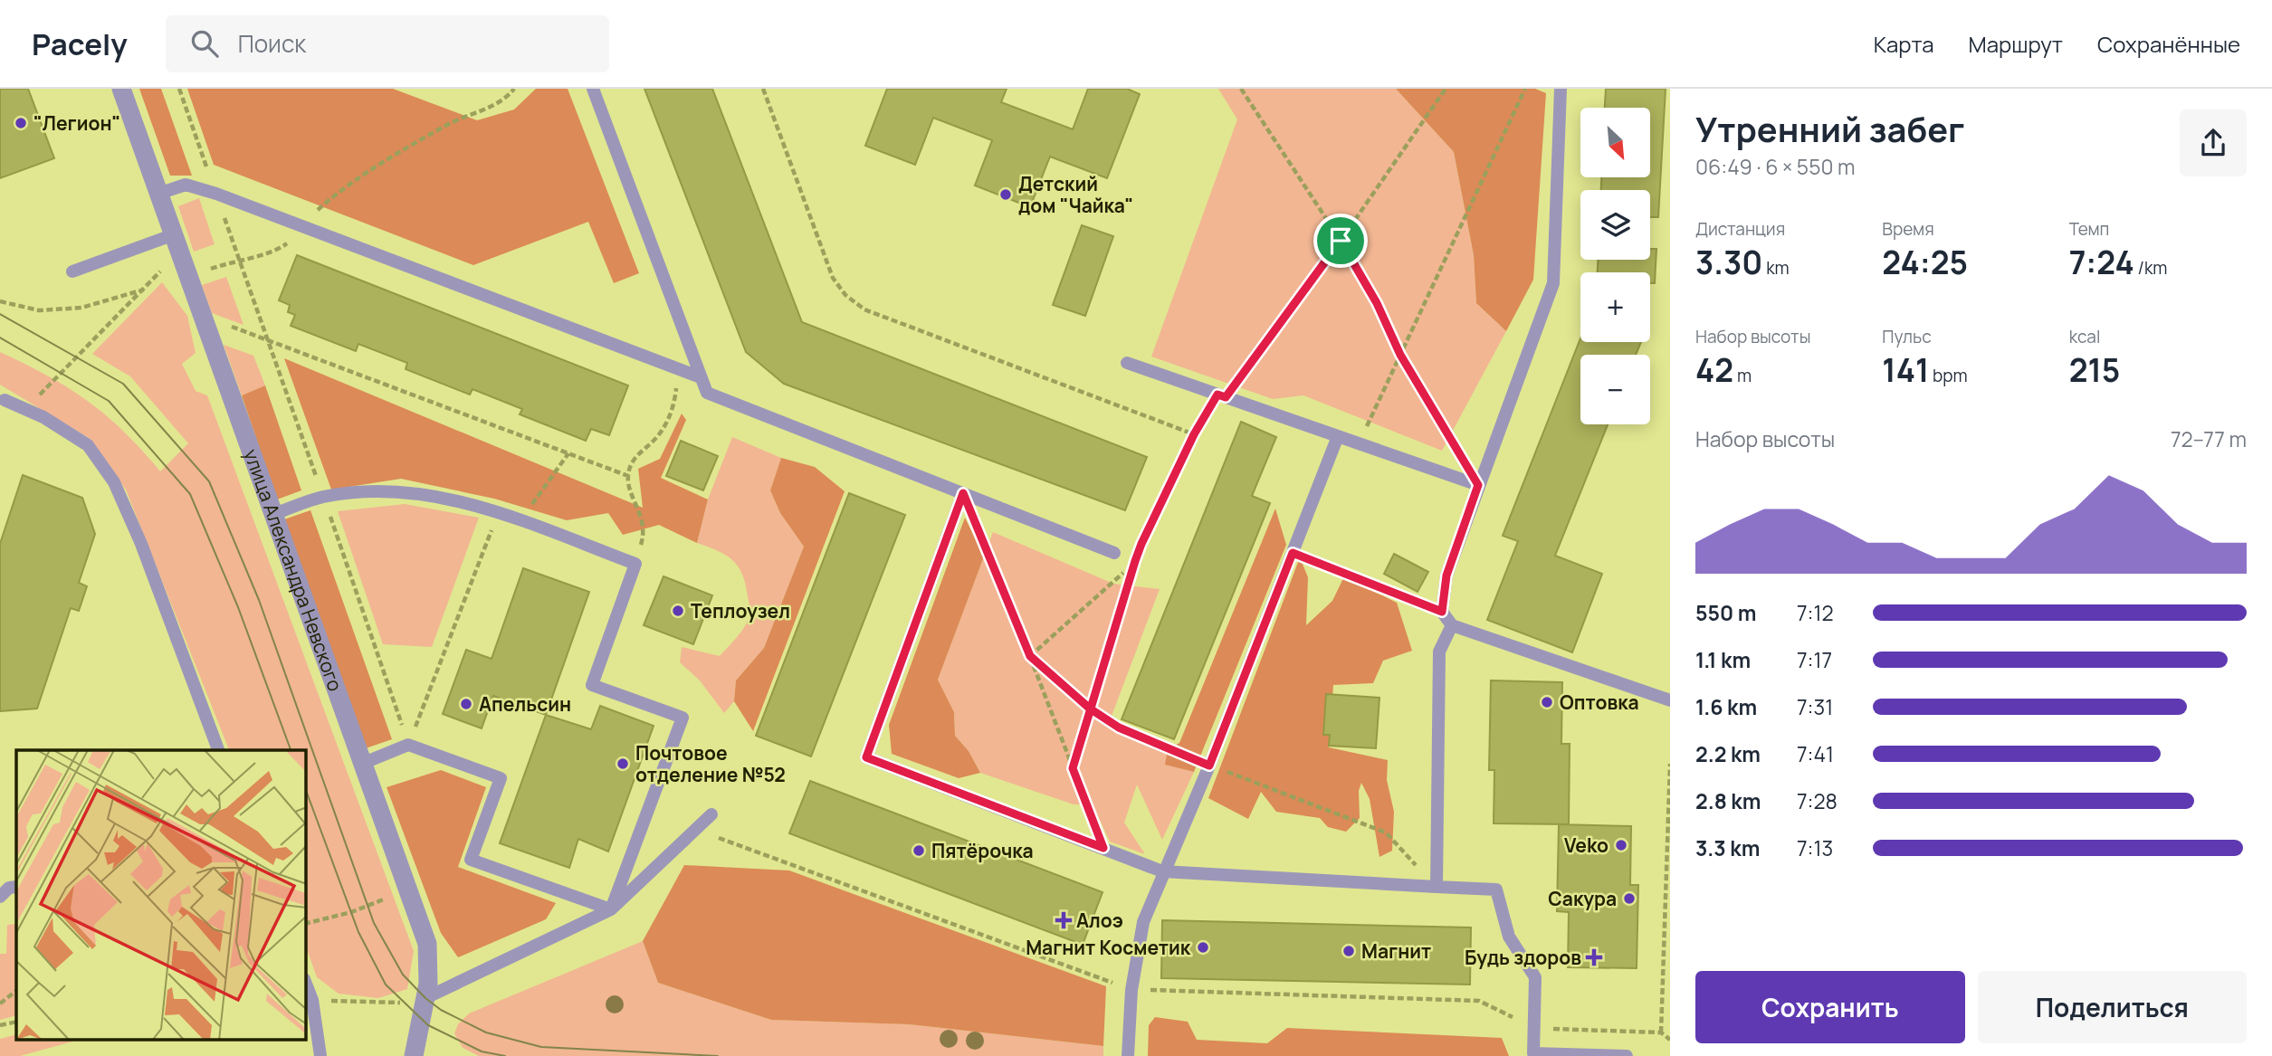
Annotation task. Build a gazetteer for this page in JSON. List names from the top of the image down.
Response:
{
  "streets": {
    "street": ["улица Александра Невского"]
  },
  "places": {
    "other": [
      "\"Легион\"",
      "Детский дом \"Чайка\"",
      "Теплоузел",
      "Оптовка",
      "Апельсин",
      "Почтовое отделение №52",
      "Veko",
      "Пятёрочка",
      "Сакура",
      "Магнит Косметик",
      "Магнит"
    ],
    "health": ["Алоэ", "Будь здоров"]
  },
  "north": "bottom right",
  "page": {
    "header": "Pacely",
    "search": "Поиск",
    "nav": ["Карта", "Маршрут", "Сохранённые"],
    "heading": ["Утренний забег", "06:49 · 6 × 550 m"],
    "map_buttons": ["+", "−"],
    "stats": [
      ["Дистанция", "3.30 km"],
      ["Время", "24:25"],
      ["Темп", "7:24 /km"],
      ["Набор высоты", "42 m"],
      ["Пульс", "141 bpm"],
      ["kcal", "215"]
    ],
    "chart": ["Набор высоты", "72–77 m"],
    "list": [
      {
        "name": "550 m",
        "note": "7:12"
      },
      {
        "name": "1.1 km",
        "note": "7:17"
      },
      {
        "name": "1.6 km",
        "note": "7:31"
      },
      {
        "name": "2.2 km",
        "note": "7:41"
      },
      {
        "name": "2.8 km",
        "note": "7:28"
      },
      {
        "name": "3.3 km",
        "note": "7:13"
      }
    ],
    "buttons": ["Сохранить", "Поделиться"]
  }
}
